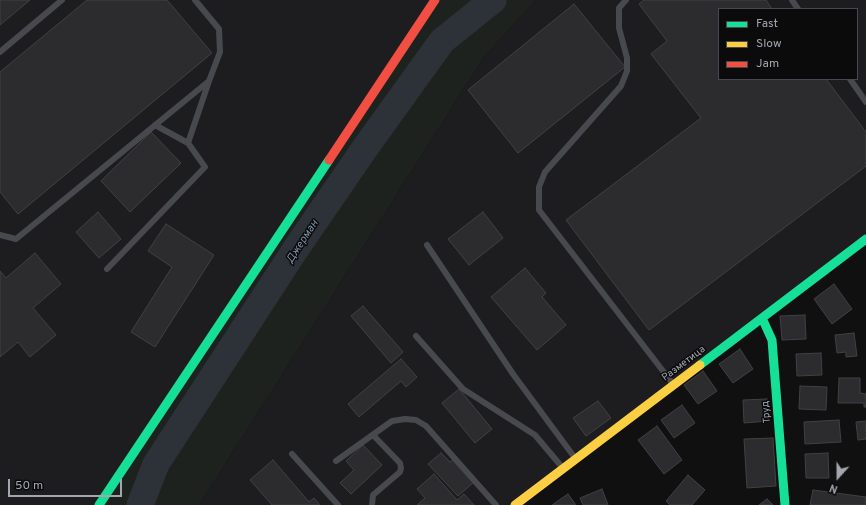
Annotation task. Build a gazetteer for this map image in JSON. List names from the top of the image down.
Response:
{
  "streets": {
    "street": ["Разметица", "Труд"]
  },
  "crossings": [
    ["Разметица", "Труд"]
  ],
  "water": ["Джерман"],
  "legend": ["Fast", "Slow", "Jam"],
  "scale_bar": "50 m",
  "north": "bottom"
}
